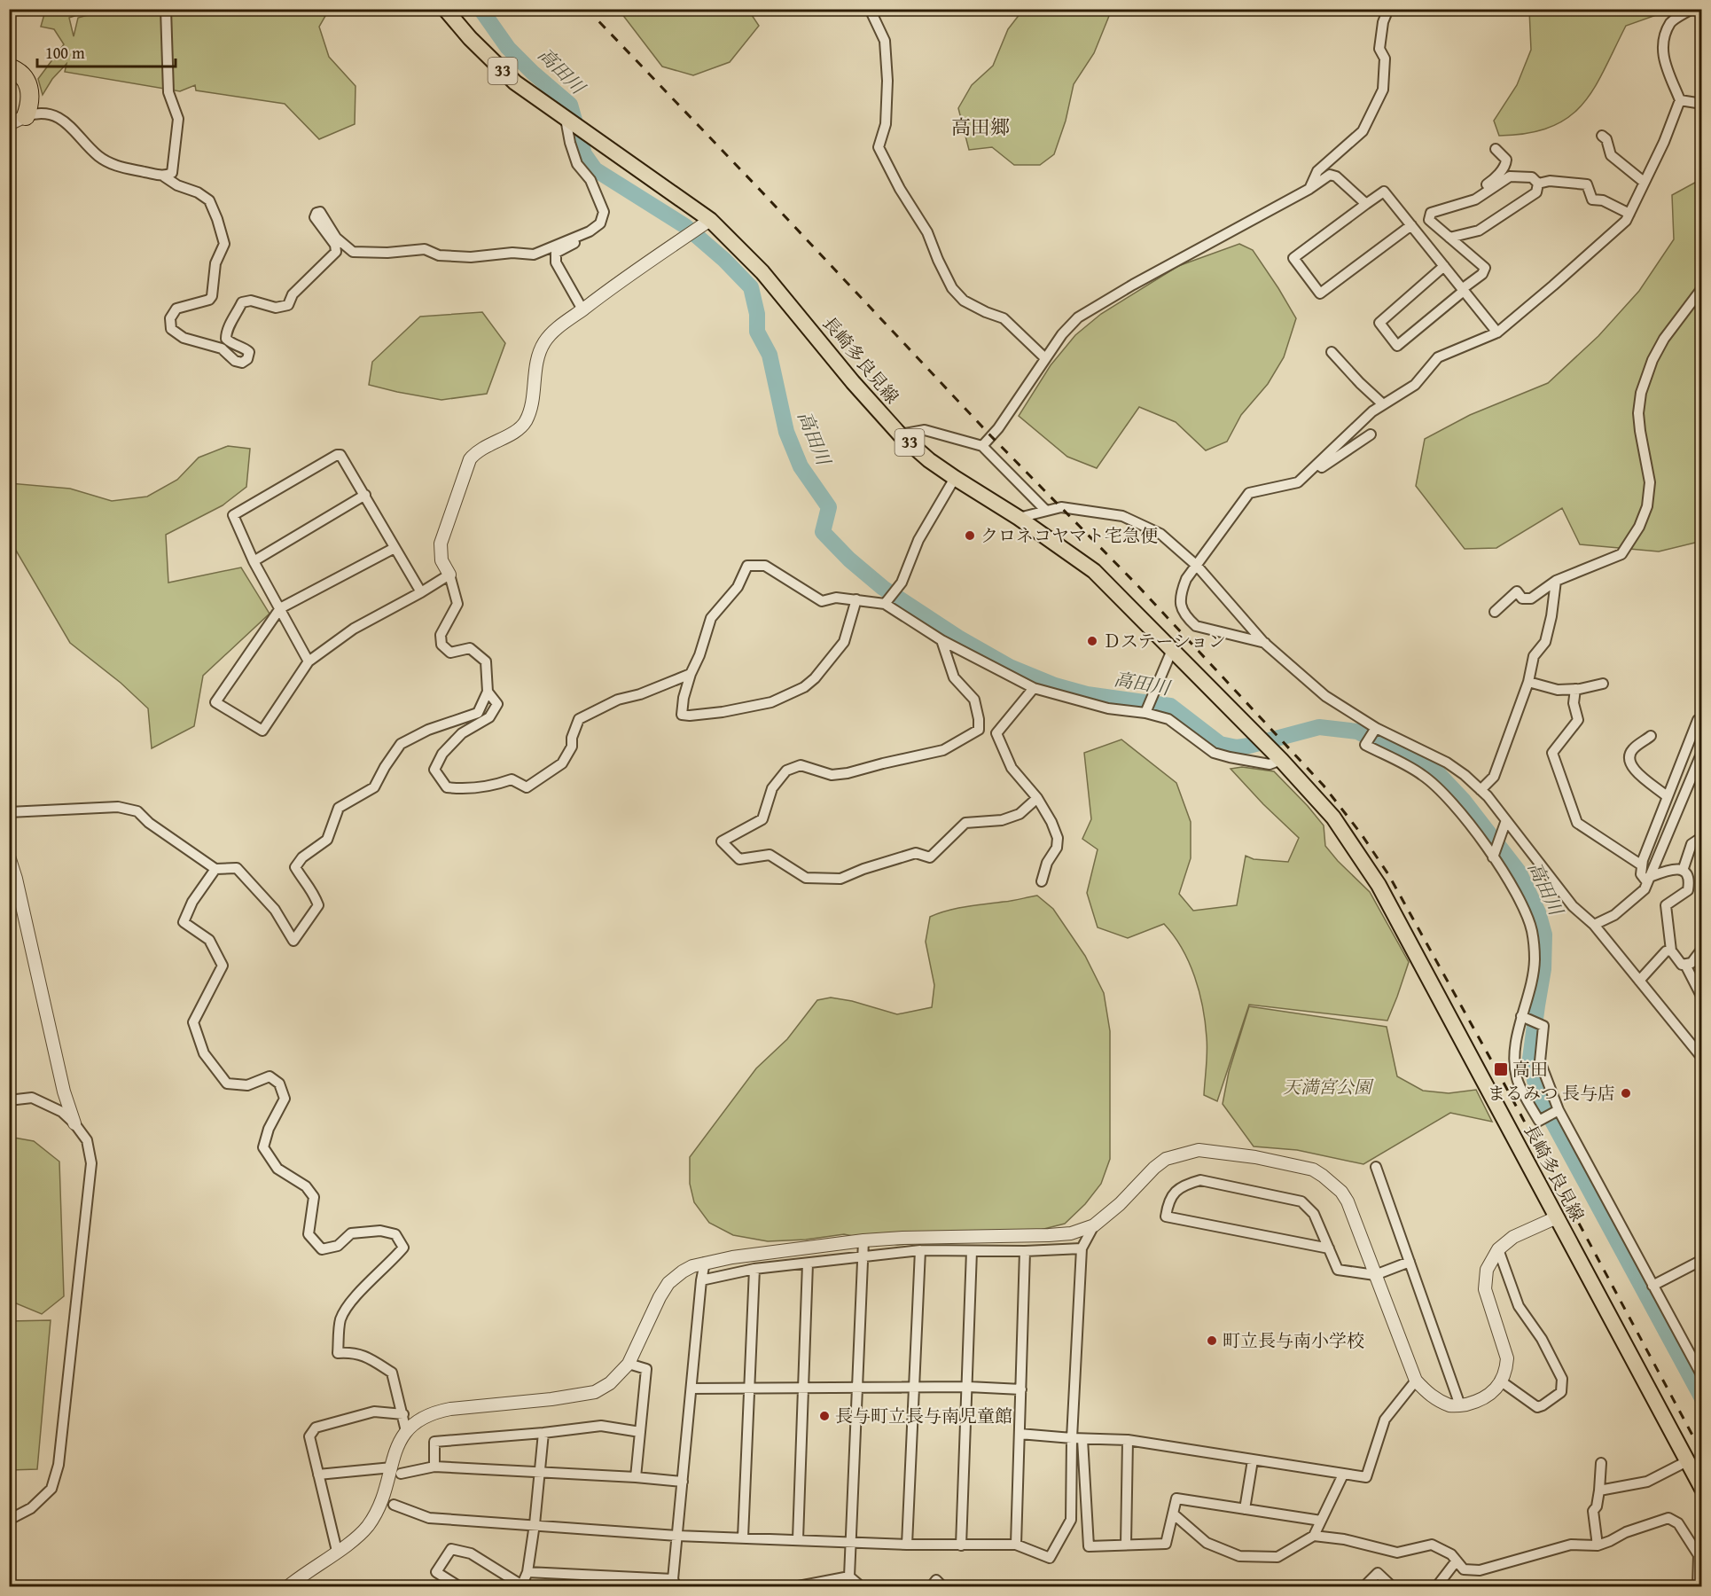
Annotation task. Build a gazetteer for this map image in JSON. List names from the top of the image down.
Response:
{
  "streets": {
    "main road": ["33", "長崎多良見線"]
  },
  "districts": ["高田郷"],
  "water": ["高田川"],
  "parks": ["天満宮公園"],
  "places": {
    "other": [
      "クロネコヤマト宅急便",
      "Ｄステーション",
      "まるみつ 長与店",
      "町立長与南小学校",
      "長与町立長与南児童館"
    ],
    "transit": ["高田"]
  },
  "scale_bar": "100 m"
}
